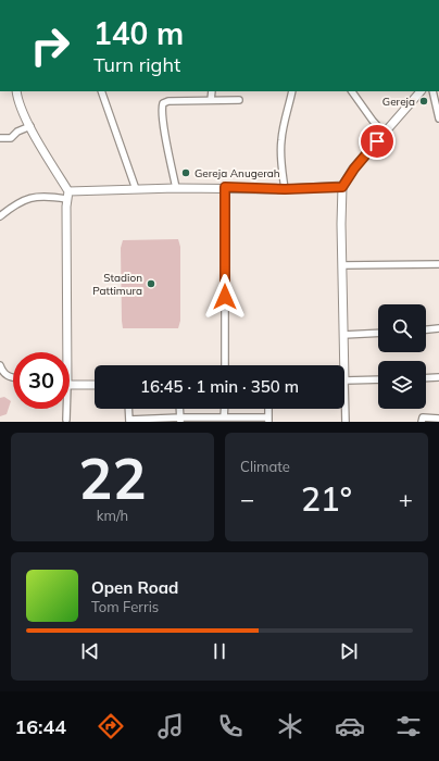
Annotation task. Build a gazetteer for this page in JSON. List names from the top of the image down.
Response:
{
  "places": ["Gereja", "Gereja Anugerah", "Stadion Pattimura"],
  "page": {
    "turn": ["140 m", "Turn right"],
    "limit": "30",
    "trip": "16:45 · 1 min · 350 m",
    "tile": [
      ["22", "km/h"],
      "Climate"
    ],
    "heat": ["−", "21°", "+"],
    "song": ["Open Road", "Tom Ferris"],
    "tabs": "16:44"
  }
}
